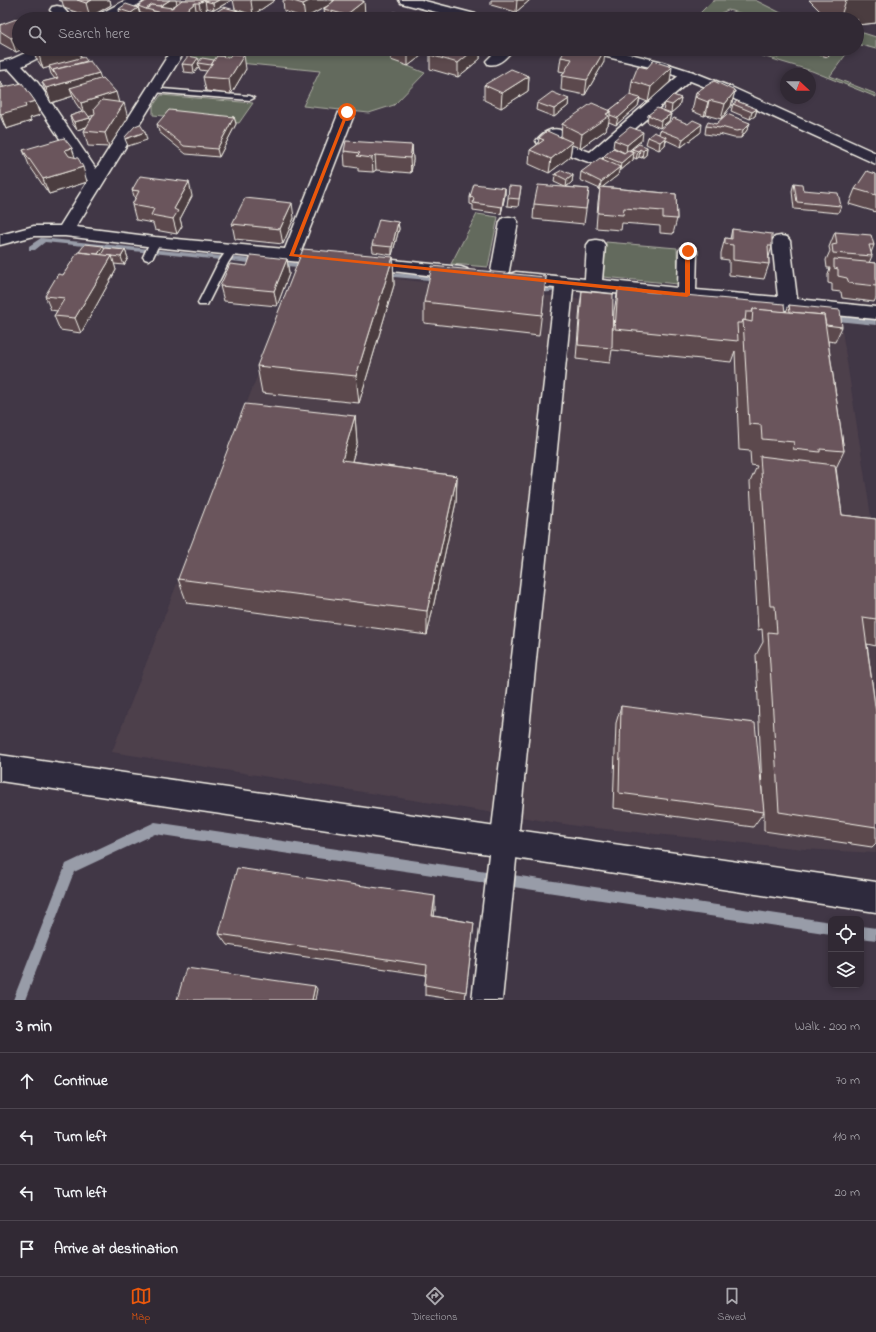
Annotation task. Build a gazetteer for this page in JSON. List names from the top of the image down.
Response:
{
  "north": "right",
  "page": {
    "search": "Search here",
    "heading": ["3 min", "Walk · 200 m"],
    "list": [
      ["Continue", "70 m"],
      ["Turn left", "110 m"],
      ["Turn left", "20 m"],
      "Arrive at destination"
    ],
    "nav": ["Map", "Directions", "Saved"]
  }
}
